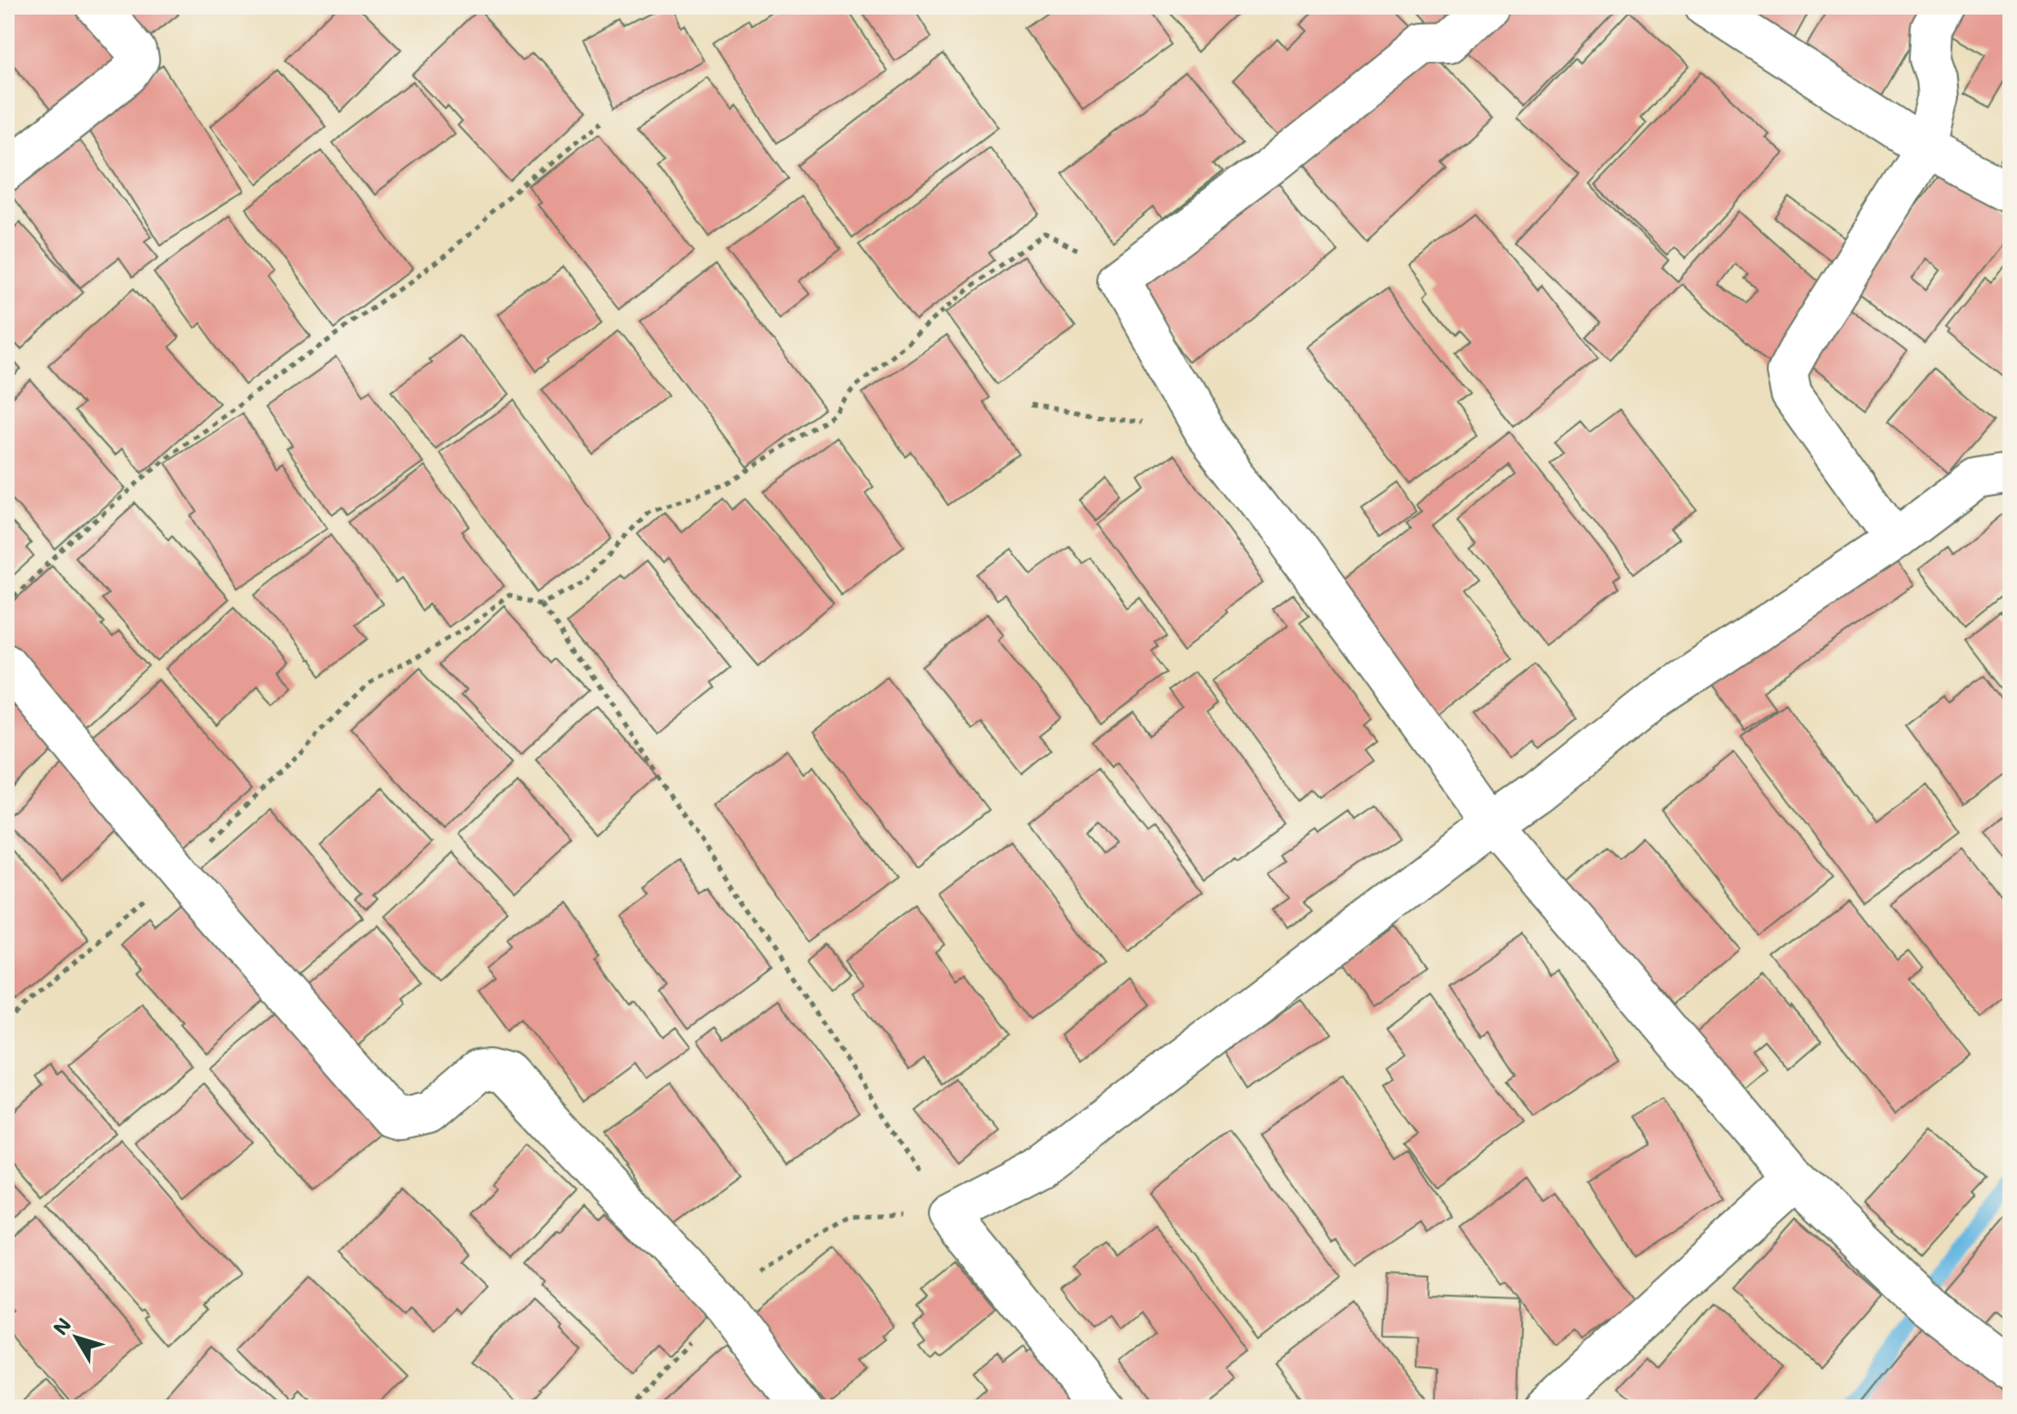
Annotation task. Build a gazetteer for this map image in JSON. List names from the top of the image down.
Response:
{
  "north": "top left"
}
